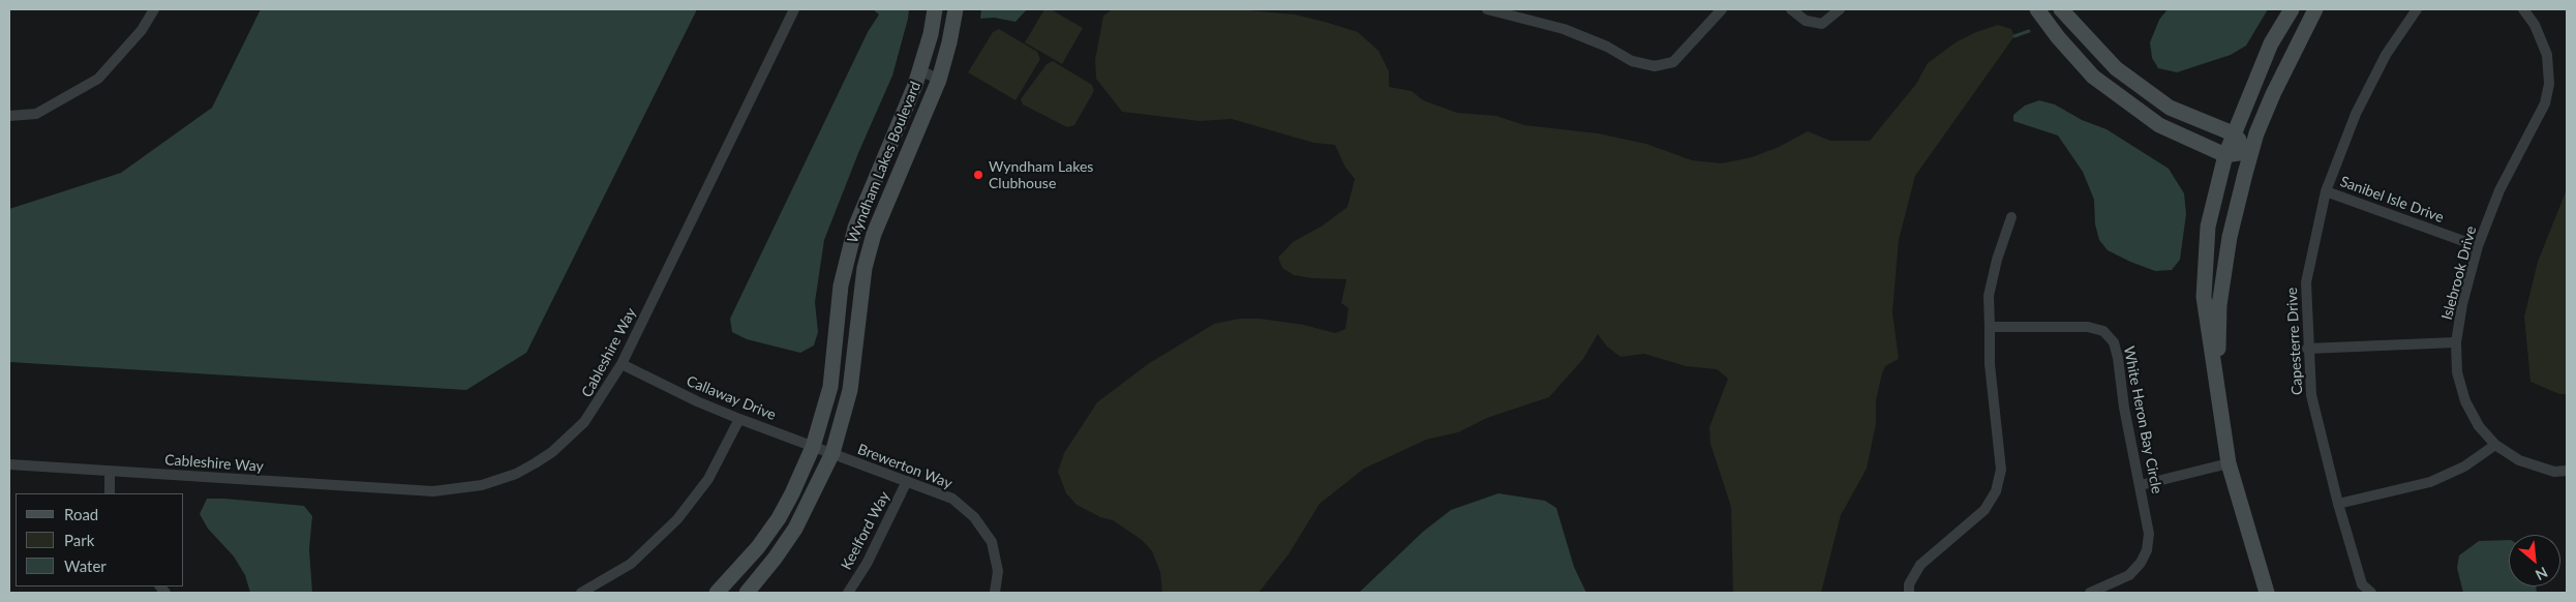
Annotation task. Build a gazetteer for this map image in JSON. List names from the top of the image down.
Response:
{
  "streets": {
    "street": [
      "Wyndham Lakes Boulevard",
      "Sanibel Isle Drive",
      "Islebrook Drive",
      "Capesterre Drive",
      "Cableshire Way",
      "Callaway Drive",
      "White Heron Bay Circle",
      "Brewerton Way",
      "Keelford Way"
    ]
  },
  "crossings": [
    ["Wyndham Lakes Boulevard", "Callaway Drive"],
    ["Wyndham Lakes Boulevard", "Brewerton Way"],
    ["Sanibel Isle Drive", "Islebrook Drive"],
    ["Sanibel Isle Drive", "Capesterre Drive"],
    ["Cableshire Way", "Callaway Drive"],
    ["Callaway Drive", "Brewerton Way"],
    ["Brewerton Way", "Keelford Way"]
  ],
  "places": ["Wyndham Lakes Clubhouse"],
  "legend": ["Road", "Park", "Water"],
  "north": "bottom right"
}
